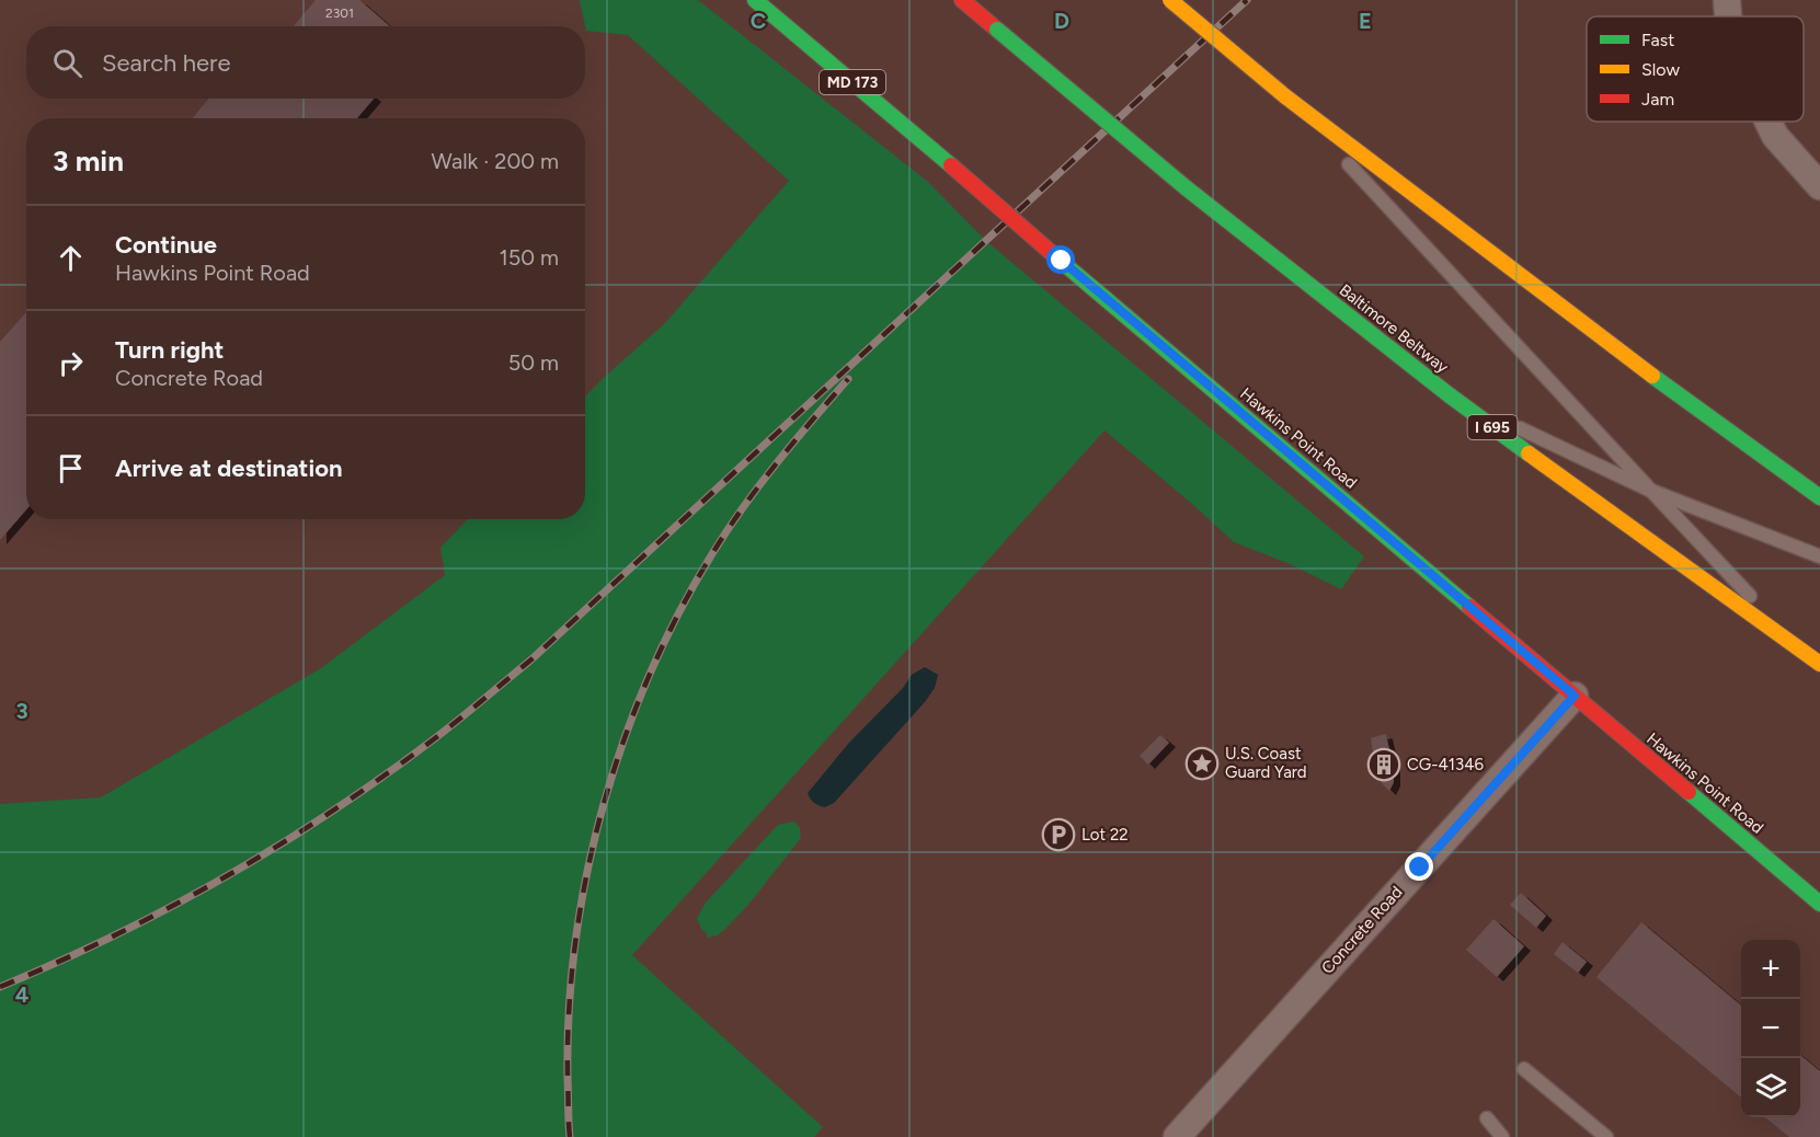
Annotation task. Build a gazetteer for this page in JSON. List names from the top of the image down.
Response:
{
  "streets": {
    "main road": [
      "MD 173",
      "Baltimore Beltway",
      "I 695",
      "Hawkins Point Road"
    ],
    "street": ["Concrete Road"]
  },
  "crossings": [
    ["Hawkins Point Road", "Concrete Road"]
  ],
  "places": {
    "place": ["U.S. Coast Guard Yard"],
    "building": ["CG-41346"],
    "parking": ["Lot 22"]
  },
  "house_numbers": ["2301"],
  "legend": ["Fast", "Slow", "Jam"],
  "page": {
    "search": "Search here",
    "heading": ["3 min", "Walk · 200 m"],
    "list": [
      ["Continue", "Hawkins Point Road", "150 m"],
      ["Turn right", "Concrete Road", "50 m"],
      "Arrive at destination"
    ],
    "map_buttons": ["+", "−"]
  },
  "grid": {
    "columns": ["C", "D", "E"],
    "rows": ["3", "4"]
  }
}
